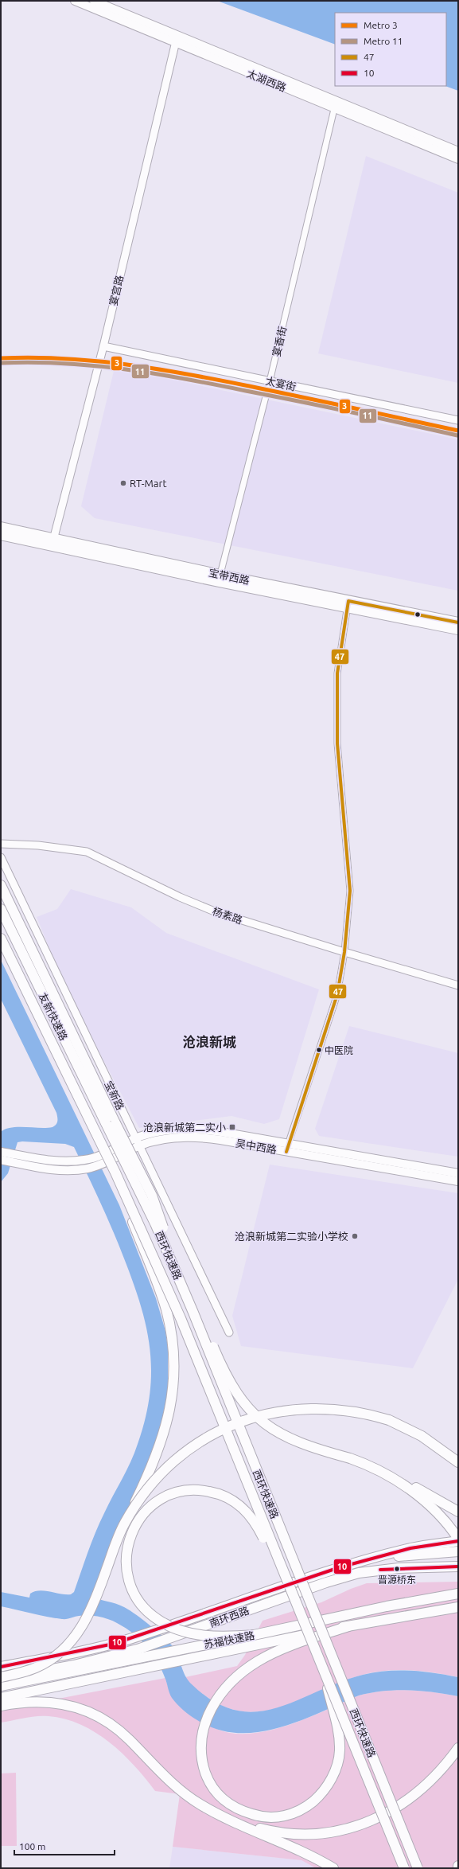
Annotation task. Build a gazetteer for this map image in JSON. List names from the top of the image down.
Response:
{
  "streets": {
    "main road": [
      "太湖西路",
      "宝带西路",
      "友新快速路",
      "吴中西路",
      "西环快速路",
      "南环西路",
      "苏福快速路"
    ],
    "street": [
      "宴宫路",
      "宴香街",
      "太宴街",
      "杨素路",
      "宝新路"
    ]
  },
  "crossings": [
    ["太湖西路", "宴宫路"],
    ["太湖西路", "宴香街"],
    ["宴宫路", "太宴街"],
    ["宴宫路", "宝带西路"],
    ["宴香街", "太宴街"],
    ["宴香街", "宝带西路"],
    ["友新快速路", "西环快速路"],
    ["宝新路", "吴中西路"]
  ],
  "districts": ["沧浪新城"],
  "places": {
    "other": [
      "RT-Mart",
      "中医院",
      "沧浪新城第二实验小学校",
      "晋源桥东"
    ],
    "transit": ["沧浪新城第二实小"]
  },
  "lines": [
    "metro line 3",
    "metro line 11",
    "transit line 47",
    "transit line 10"
  ],
  "legend": [
    "Metro 3",
    "Metro 11",
    "47",
    "10"
  ],
  "scale_bar": "100 m"
}
